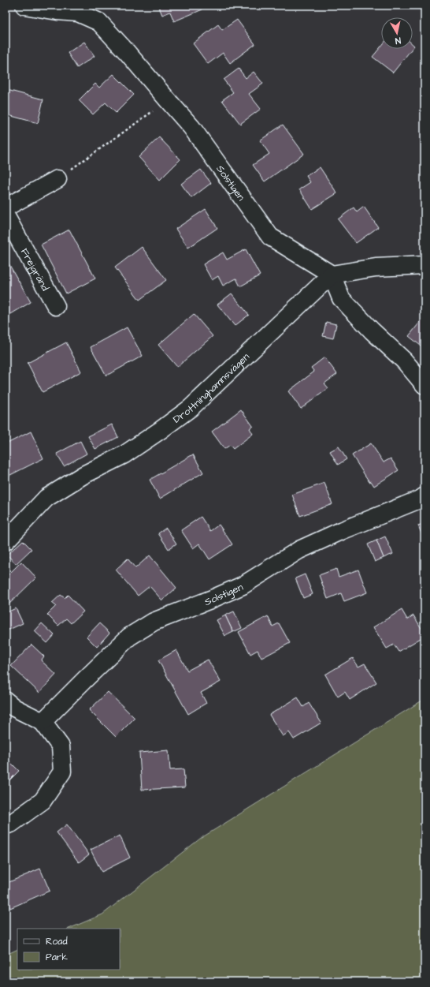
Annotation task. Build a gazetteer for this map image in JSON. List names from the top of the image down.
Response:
{
  "streets": {
    "street": ["Solstigen", "Frejgränd", "Drottninghamnsvägen"]
  },
  "crossings": [
    ["Solstigen", "Drottninghamnsvägen"]
  ],
  "legend": ["Road", "Park"],
  "north": "bottom"
}
